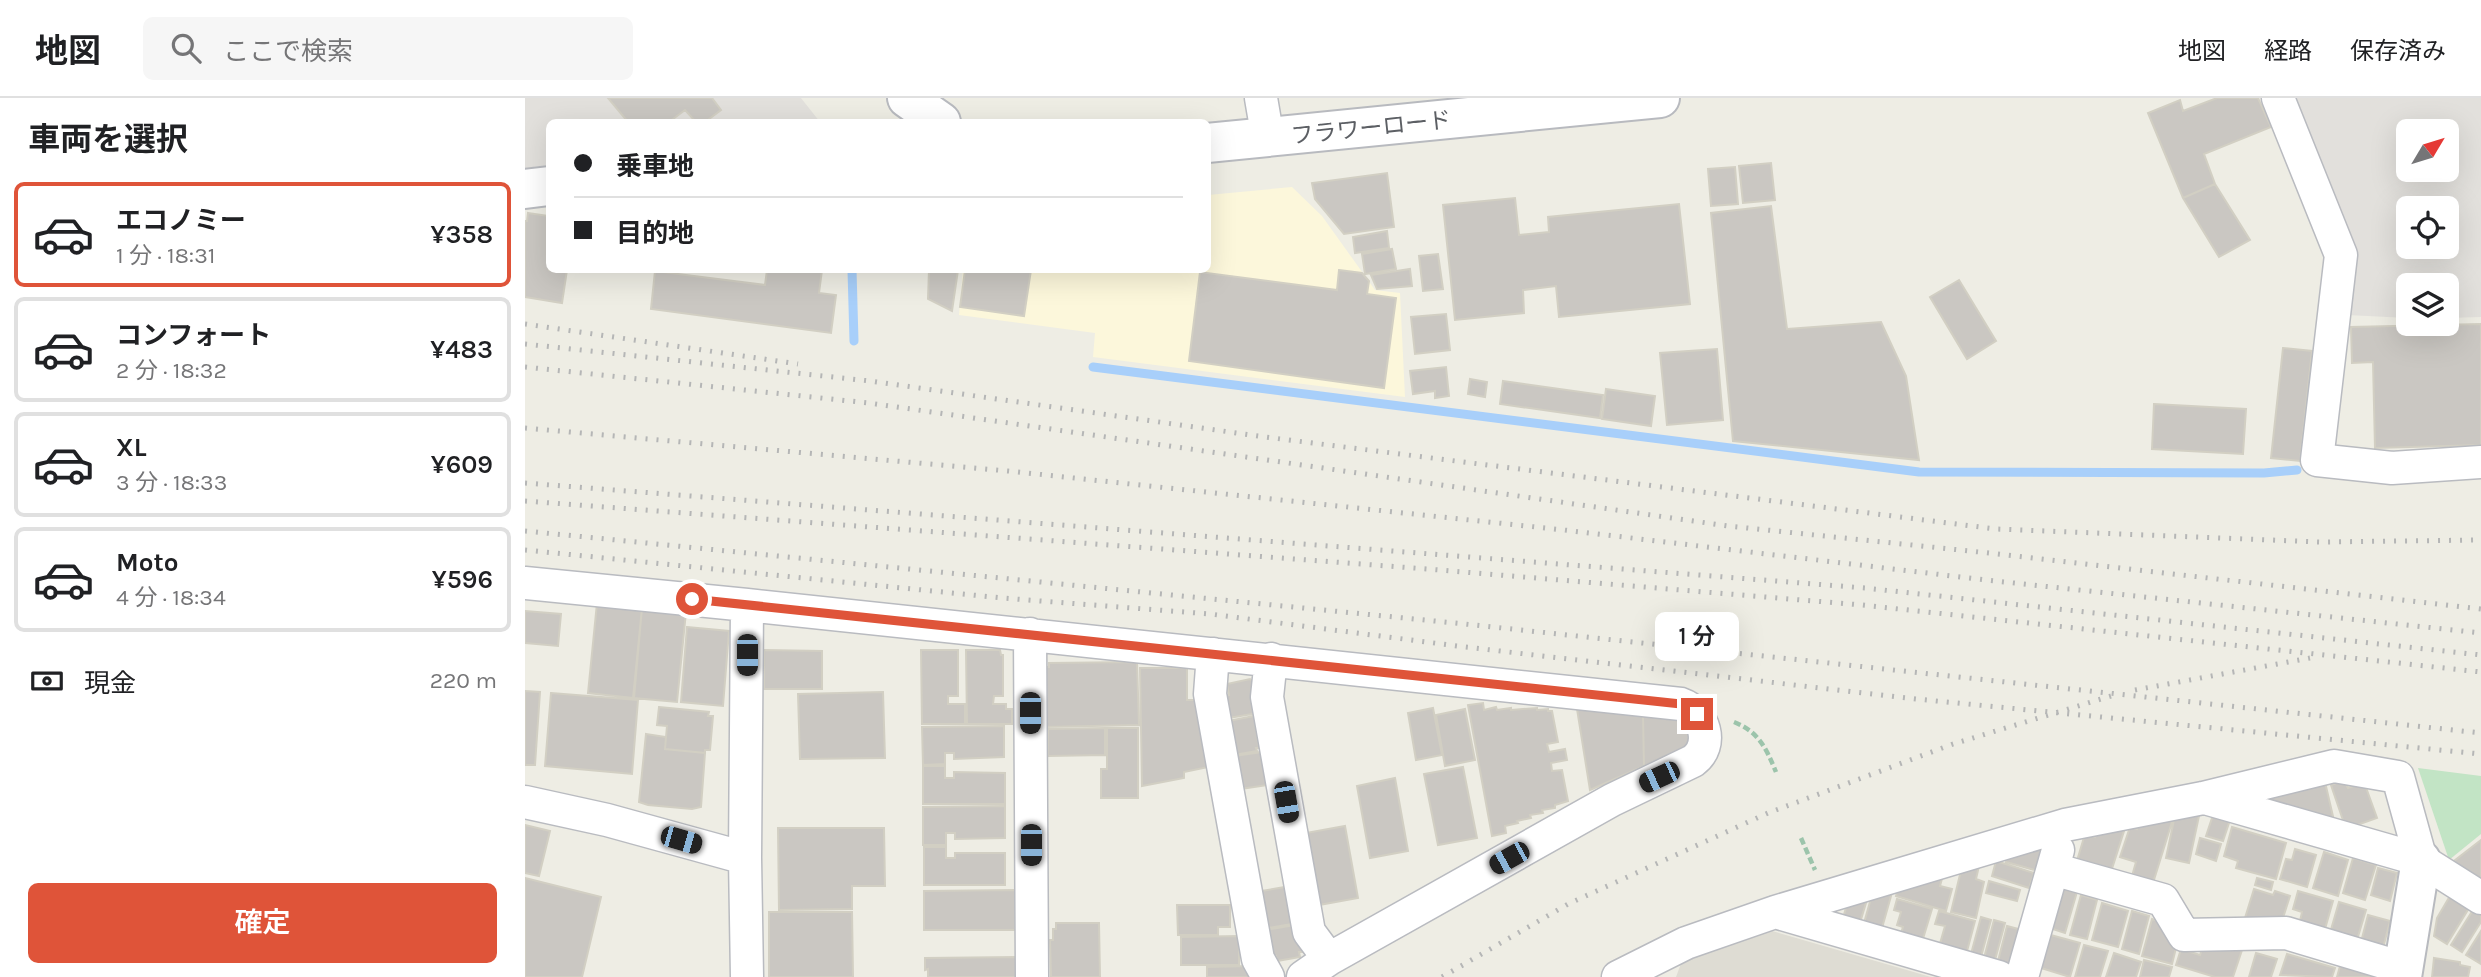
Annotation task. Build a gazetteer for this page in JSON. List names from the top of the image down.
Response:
{
  "streets": {
    "street": ["フラワーロード"]
  },
  "north": "top right",
  "page": {
    "header": "地図",
    "search": "ここで検索",
    "nav": ["地図", "経路", "保存済み"],
    "heading": "車両を選択",
    "banner": ["乗車地", "目的地"],
    "list": [
      {
        "name": "エコノミー",
        "note": "1 分 · 18:31",
        "value": "¥358"
      },
      {
        "name": "コンフォート",
        "note": "2 分 · 18:32",
        "value": "¥483"
      },
      {
        "name": "XL",
        "note": "3 分 · 18:33",
        "value": "¥609"
      },
      {
        "name": "Moto",
        "note": "4 分 · 18:34",
        "value": "¥596"
      }
    ],
    "bubble": "1 分",
    "pay": ["現金", "220 m"],
    "buttons": "確定"
  }
}
